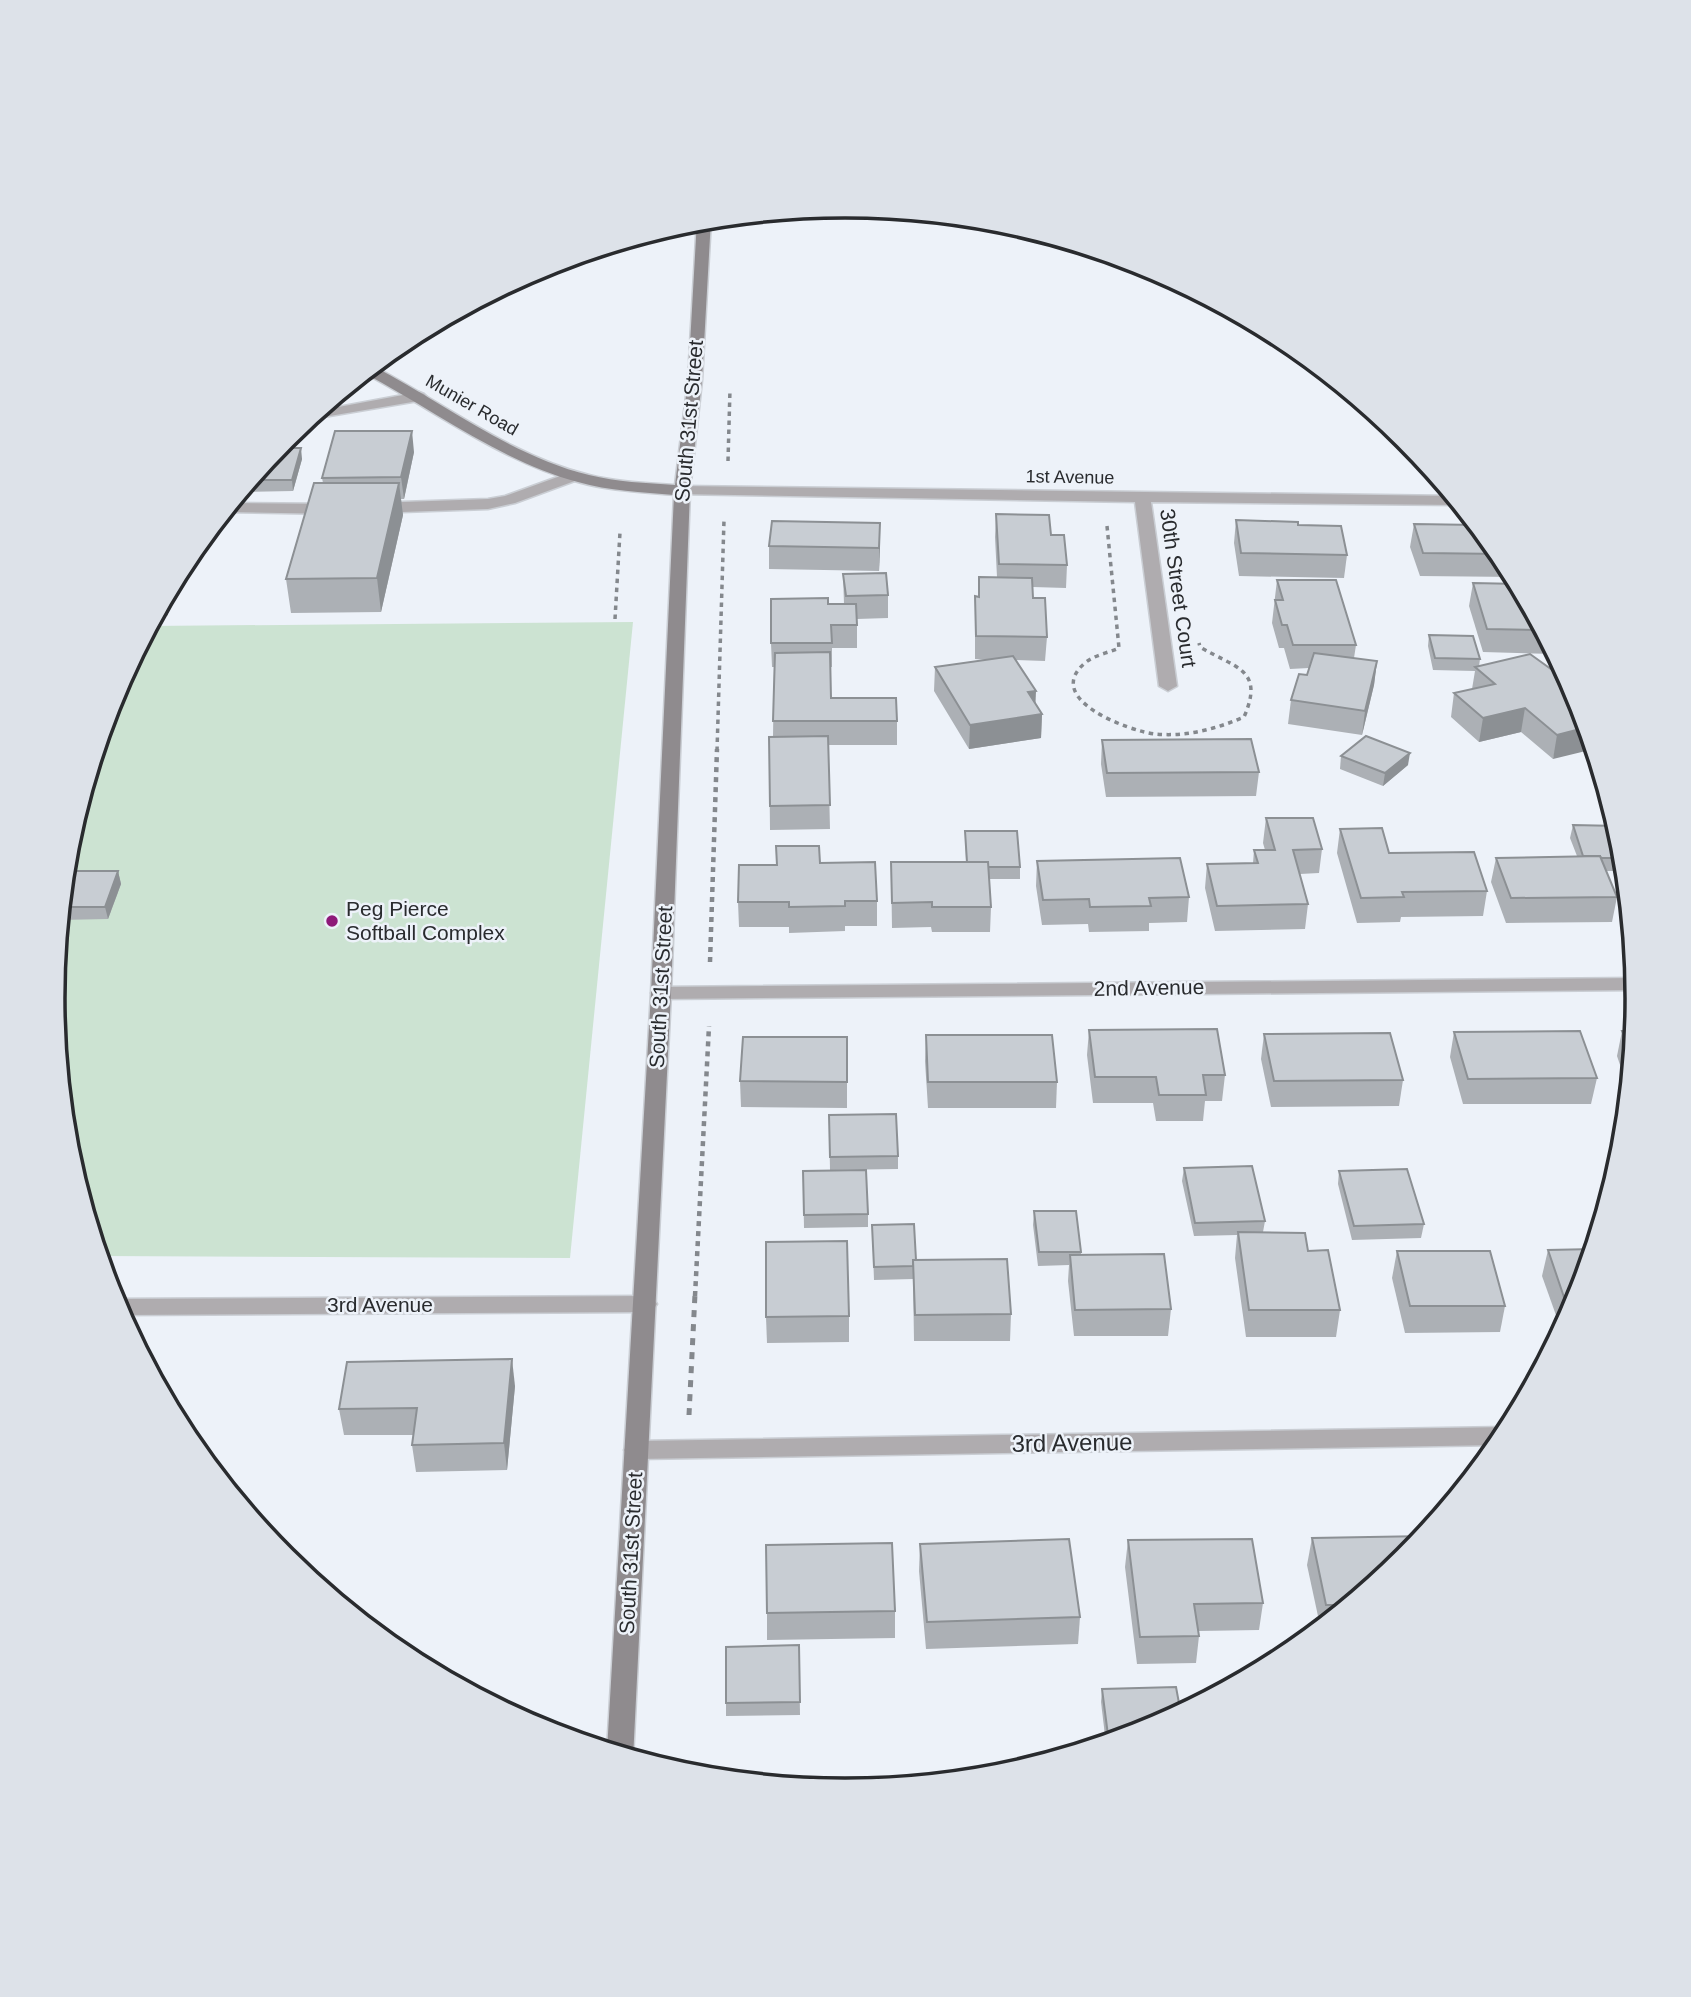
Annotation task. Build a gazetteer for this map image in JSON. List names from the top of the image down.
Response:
{
  "streets": {
    "street": [
      "Munier Road",
      "South 31st Street",
      "1st Avenue",
      "30th Street Court",
      "2nd Avenue",
      "3rd Avenue"
    ]
  },
  "crossings": [
    ["Munier Road", "South 31st Street"],
    ["Munier Road", "1st Avenue"],
    ["South 31st Street", "1st Avenue"],
    ["South 31st Street", "2nd Avenue"],
    ["South 31st Street", "3rd Avenue"],
    ["1st Avenue", "30th Street Court"]
  ],
  "places": ["Peg Pierce Softball Complex"]
}
